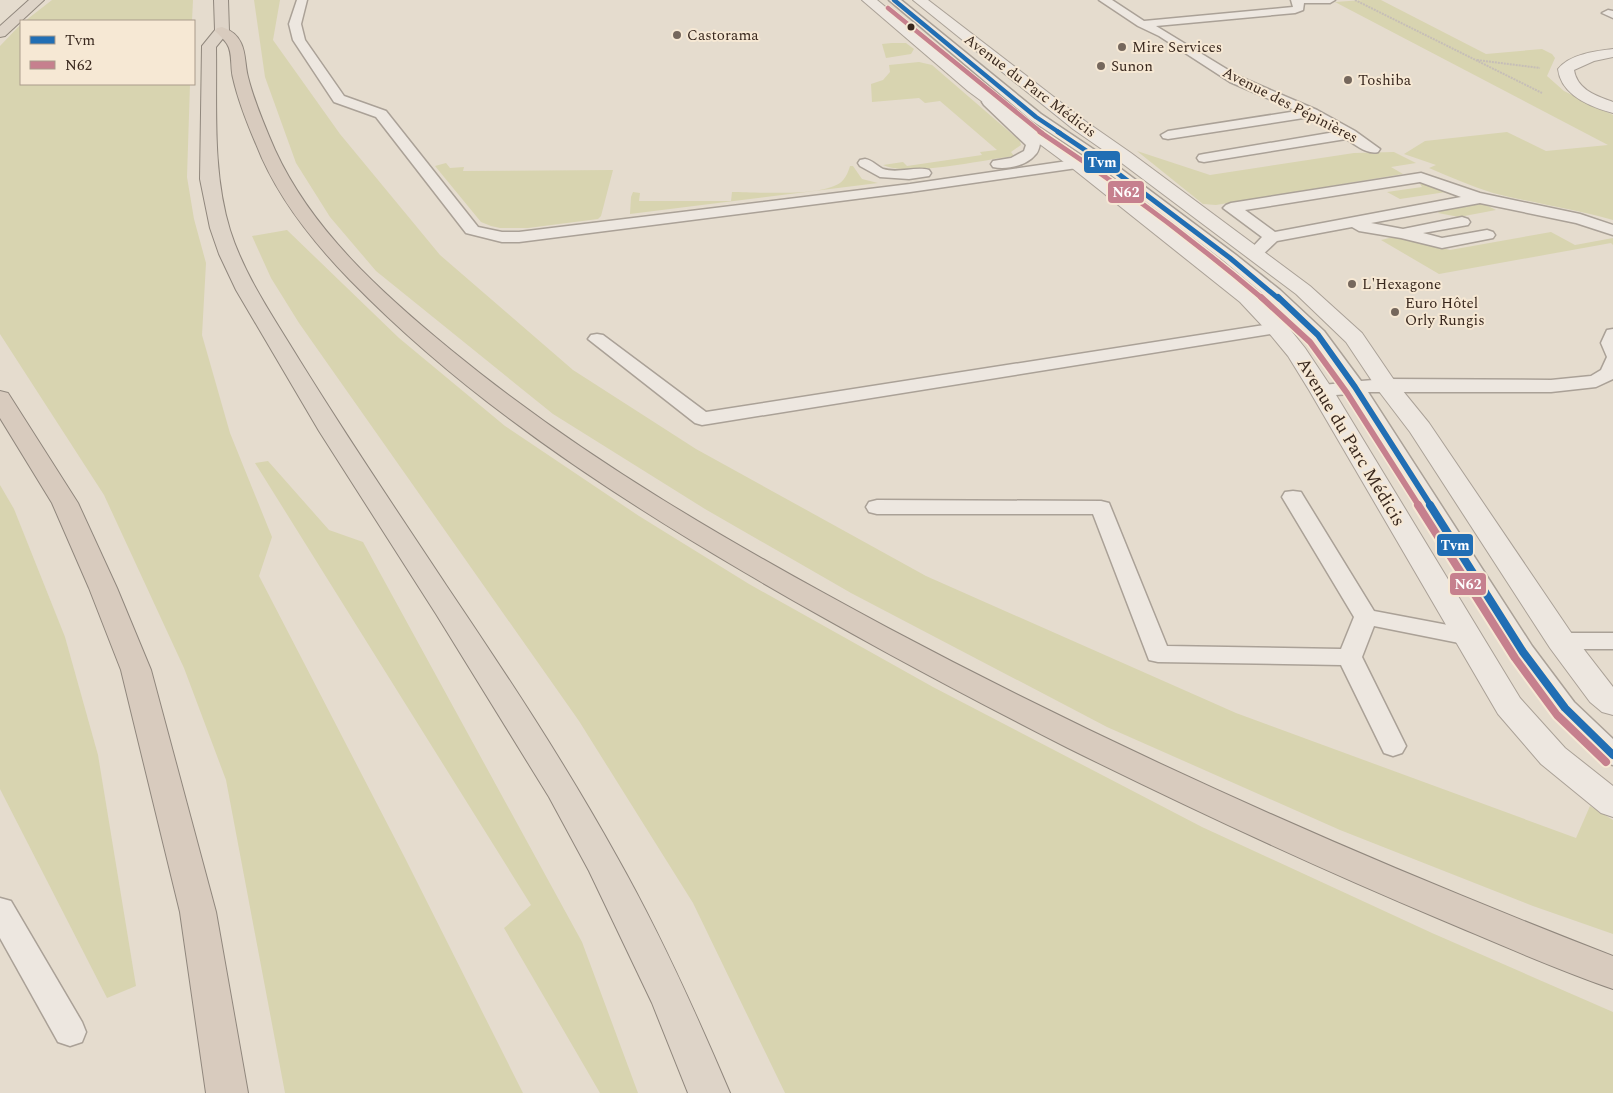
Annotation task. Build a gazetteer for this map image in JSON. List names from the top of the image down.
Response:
{
  "streets": {
    "street": ["Avenue du Parc Médicis"],
    "lane": ["Avenue des Pépinières"]
  },
  "places": [
    "Castorama",
    "Mire Services",
    "Sunon",
    "Toshiba",
    "L'Hexagone",
    "Euro Hôtel Orly Rungis"
  ],
  "lines": ["transit line Tvm", "transit line N62"],
  "legend": ["Tvm", "N62"]
}
